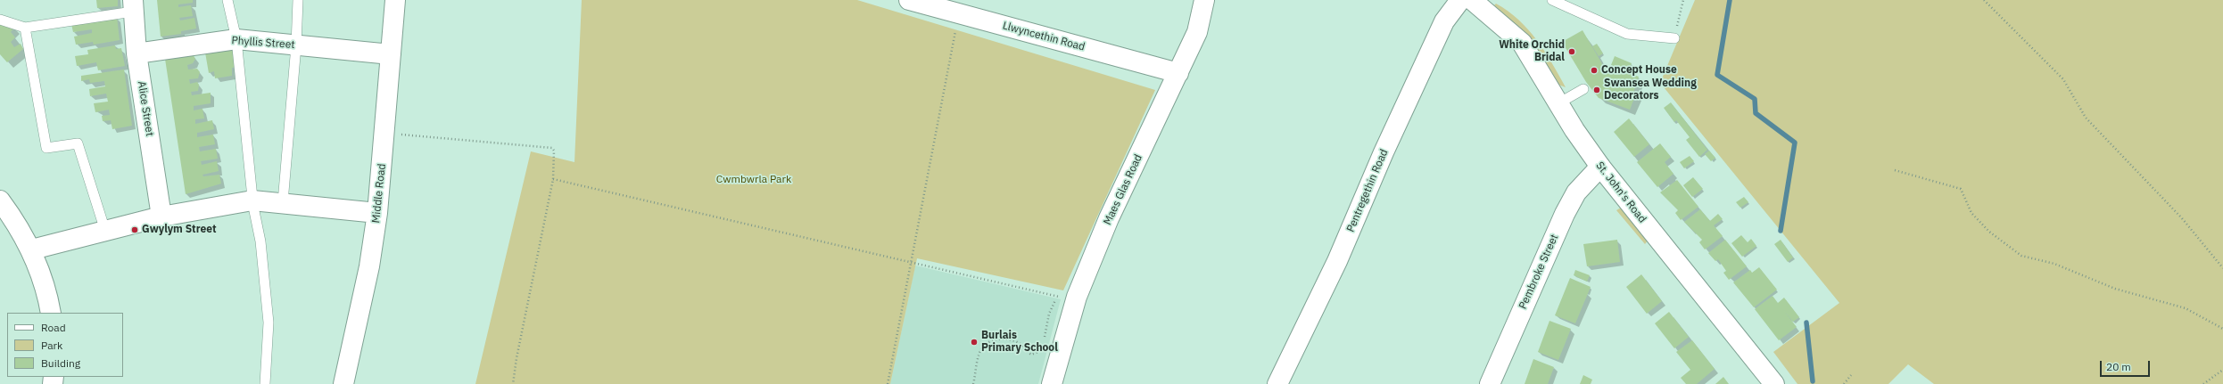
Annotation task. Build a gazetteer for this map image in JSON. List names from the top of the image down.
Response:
{
  "streets": {
    "street": [
      "Llwyncethin Road",
      "Phyllis Street",
      "Alice Street",
      "Maes Glas Road",
      "Pentregethin Road",
      "St. John's Road",
      "Middle Road",
      "Pembroke Street"
    ]
  },
  "crossings": [
    ["Llwyncethin Road", "Maes Glas Road"],
    ["Phyllis Street", "Alice Street"],
    ["Phyllis Street", "Middle Road"],
    ["St. John's Road", "Pembroke Street"]
  ],
  "parks": ["Cwmbwrla Park"],
  "places": [
    "White Orchid Bridal",
    "Concept House",
    "Swansea Wedding Decorators",
    "Gwylym Street",
    "Burlais Primary School"
  ],
  "legend": ["Road", "Park", "Building"],
  "scale_bar": "20 m"
}
